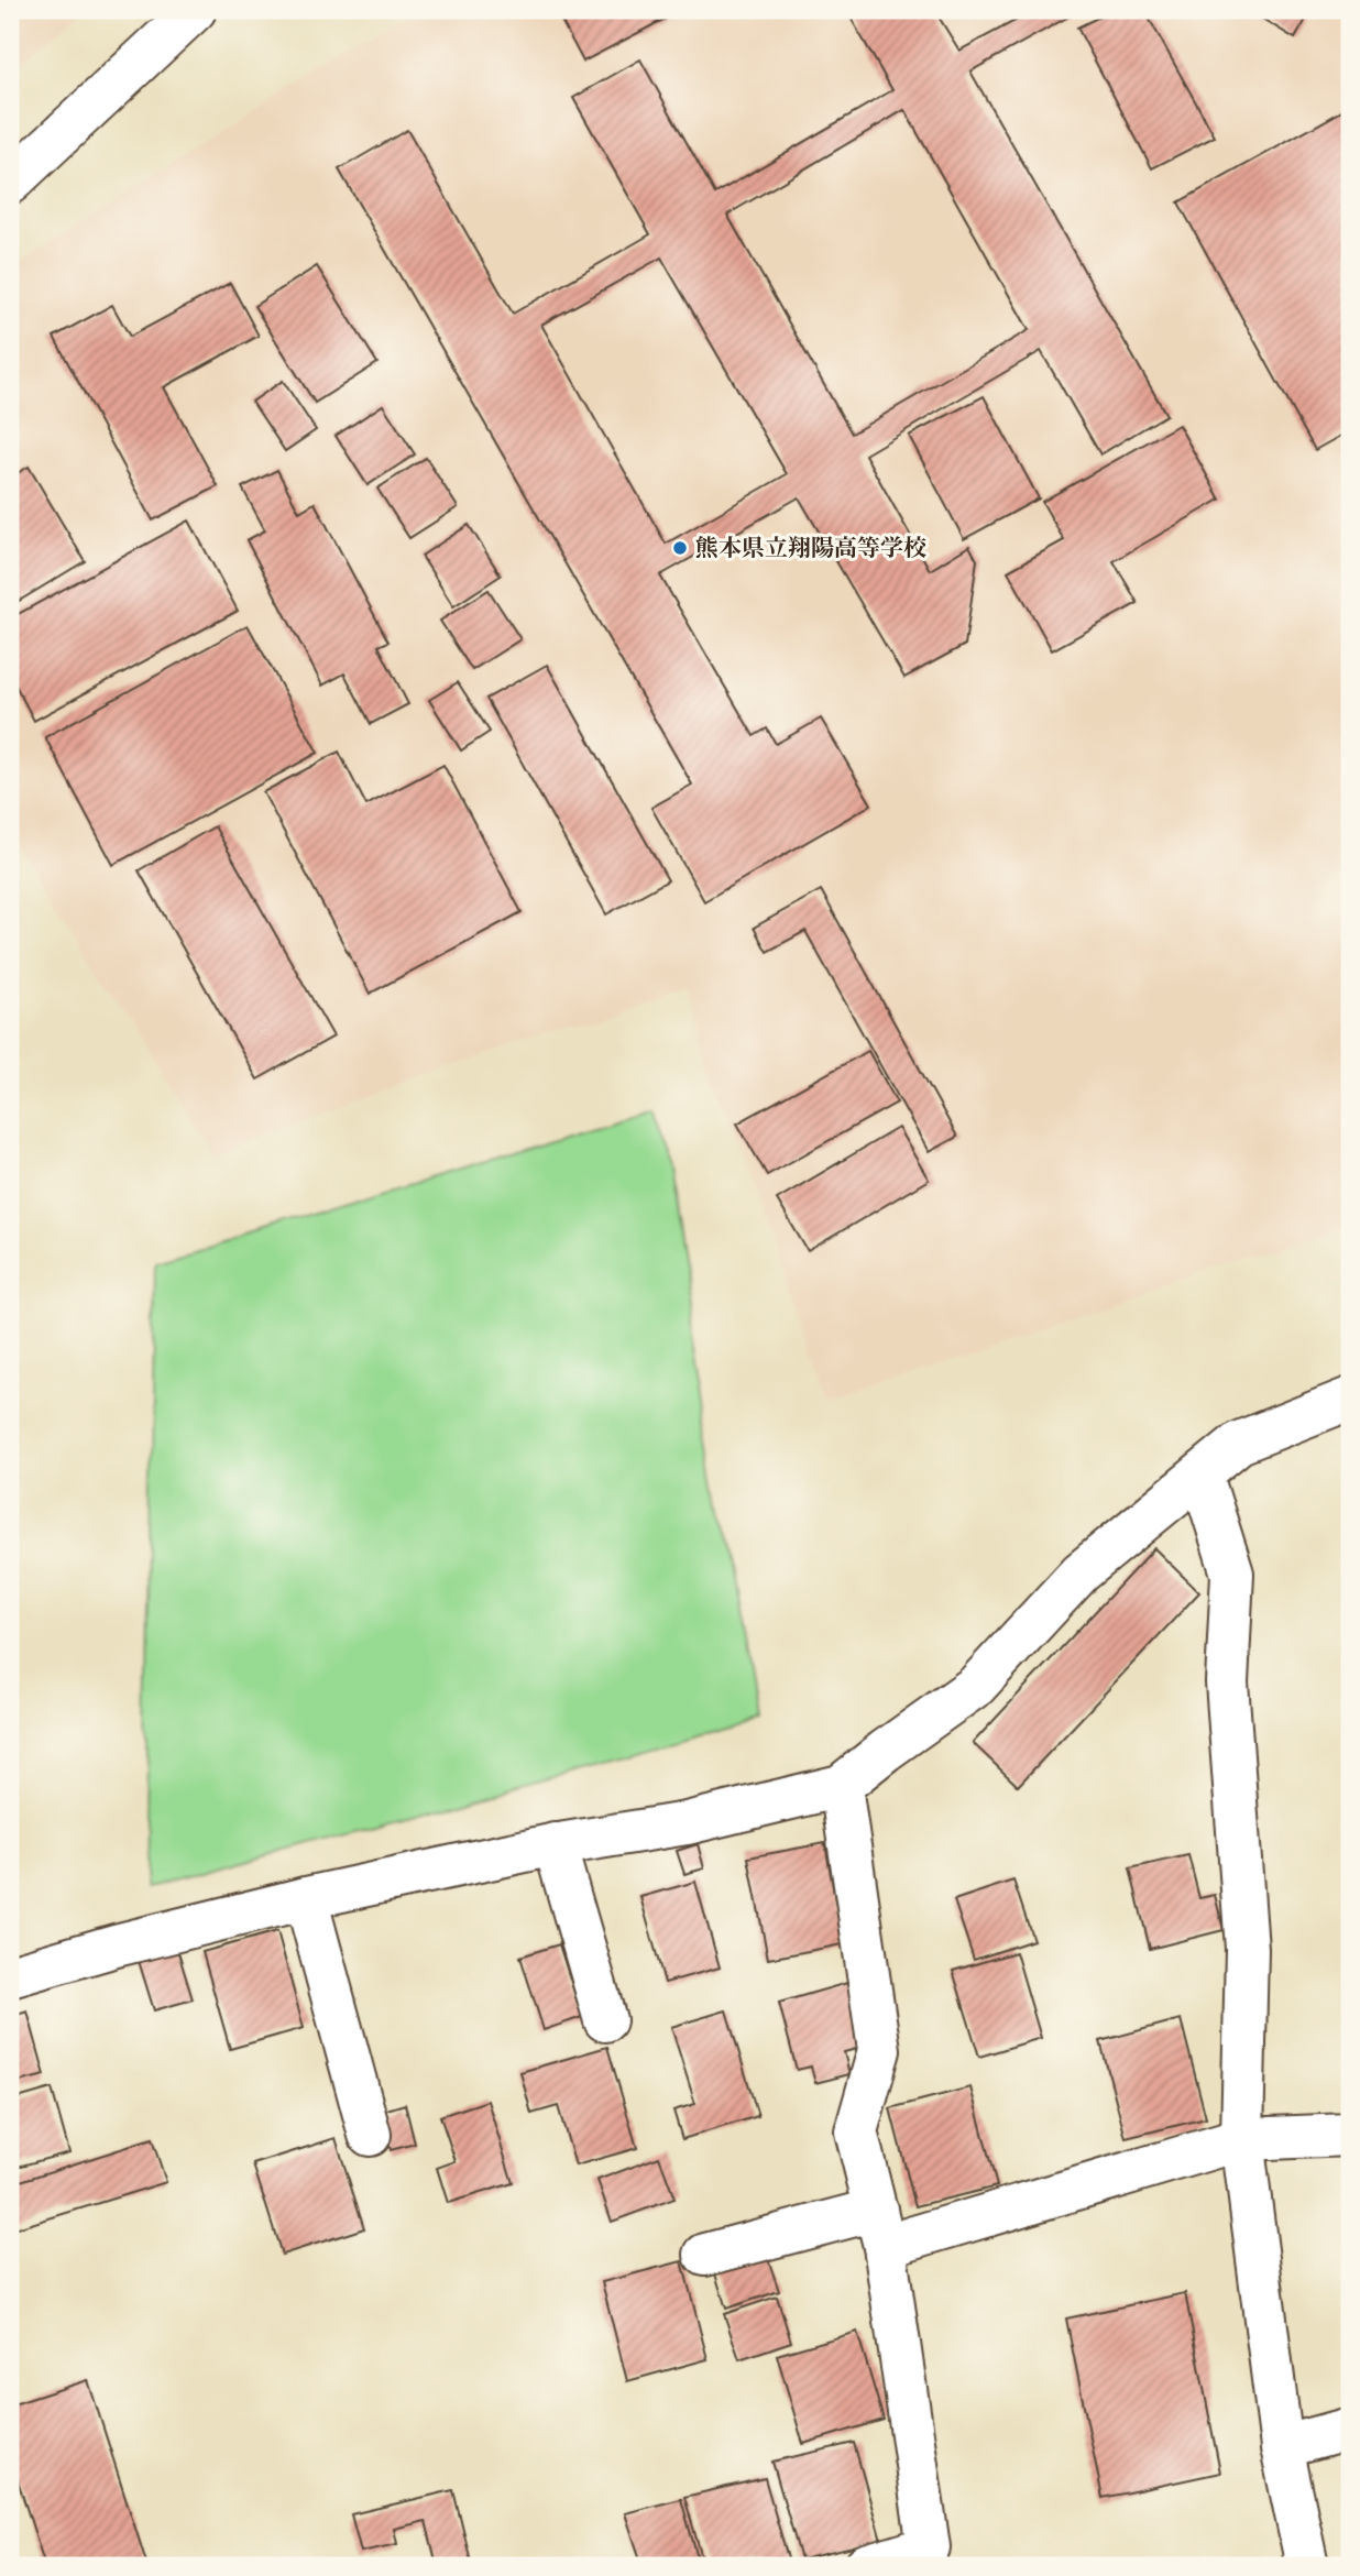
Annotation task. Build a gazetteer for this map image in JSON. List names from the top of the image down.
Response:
{
  "places": ["熊本県立翔陽高等学校"]
}
